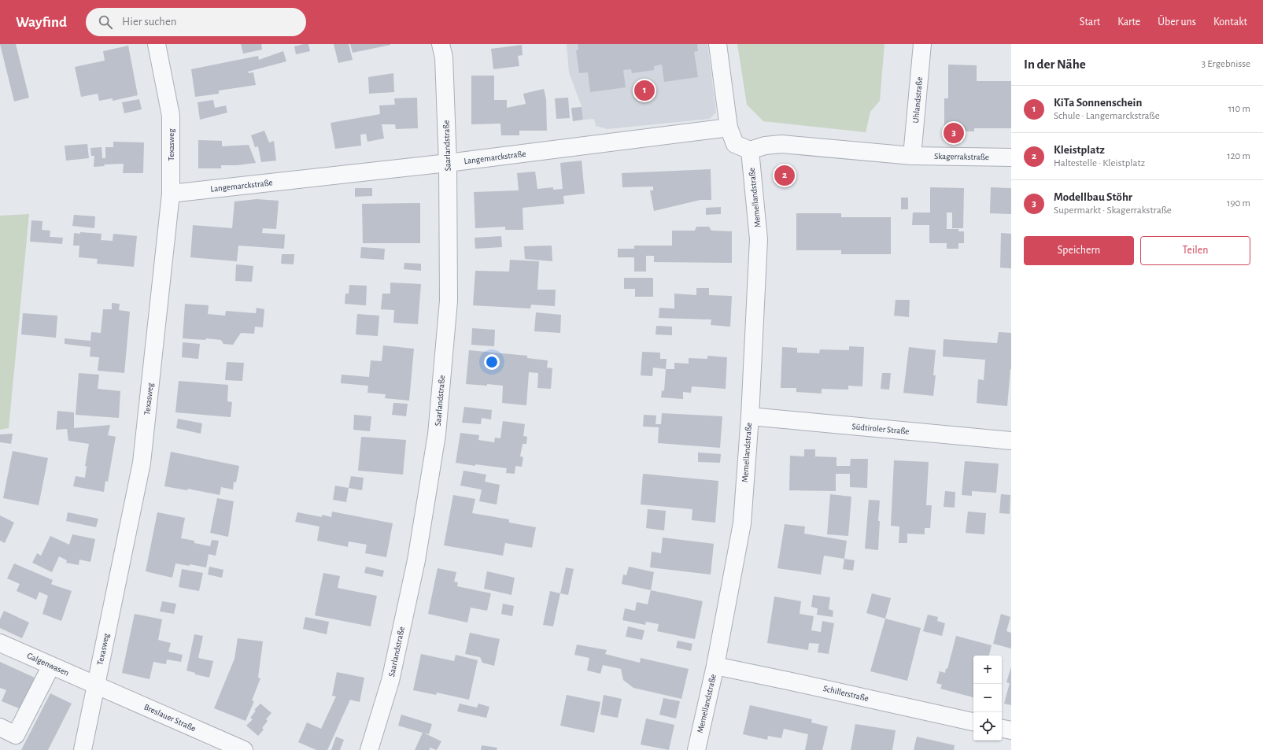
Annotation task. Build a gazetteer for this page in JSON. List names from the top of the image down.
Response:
{
  "streets": {
    "street": [
      "Uhlandstraße",
      "Texasweg",
      "Saarlandstraße",
      "Skagerrakstraße",
      "Langemarckstraße",
      "Memellandstraße",
      "Südtiroler Straße",
      "Galgenwasen",
      "Schillerstraße",
      "Breslauer Straße"
    ]
  },
  "crossings": [
    ["Uhlandstraße", "Skagerrakstraße"],
    ["Texasweg", "Langemarckstraße"],
    ["Texasweg", "Galgenwasen"],
    ["Texasweg", "Breslauer Straße"],
    ["Saarlandstraße", "Langemarckstraße"],
    ["Skagerrakstraße", "Memellandstraße"],
    ["Memellandstraße", "Südtiroler Straße"],
    ["Memellandstraße", "Schillerstraße"],
    ["Galgenwasen", "Breslauer Straße"]
  ],
  "page": {
    "header": "Wayfind",
    "search": "Hier suchen",
    "nav": [
      "Start",
      "Karte",
      "Über uns",
      "Kontakt"
    ],
    "heading": ["In der Nähe", "3 Ergebnisse"],
    "pins": ["1", "3", "2"],
    "list": [
      {
        "mark": "1",
        "name": "KiTa Sonnenschein",
        "note": "Schule · Langemarckstraße",
        "value": "110 m"
      },
      {
        "mark": "2",
        "name": "Kleistplatz",
        "note": "Haltestelle · Kleistplatz",
        "value": "120 m"
      },
      {
        "mark": "3",
        "name": "Modellbau Stöhr",
        "note": "Supermarkt · Skagerrakstraße",
        "value": "190 m"
      }
    ],
    "buttons": ["Speichern", "Teilen"],
    "map_buttons": ["+", "−"]
  }
}
